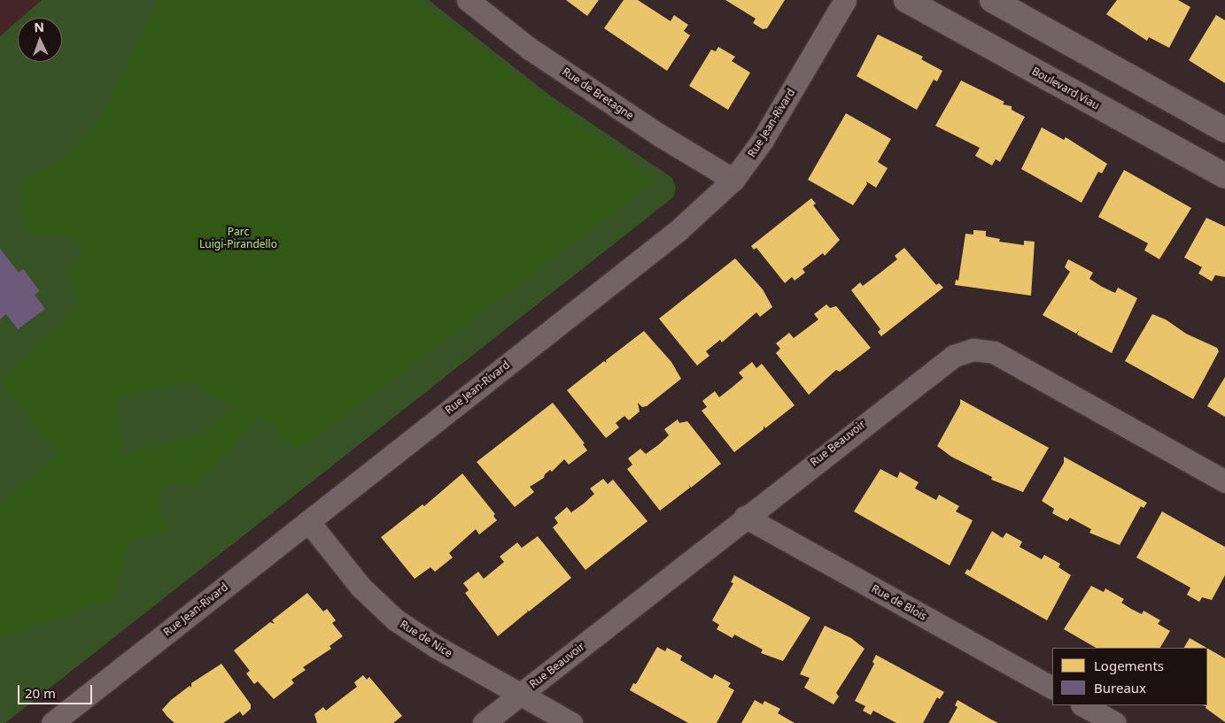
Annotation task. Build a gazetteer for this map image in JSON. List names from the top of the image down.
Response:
{
  "streets": {
    "main road": ["Boulevard Viau"],
    "street": [
      "Rue de Bretagne",
      "Rue Jean-Rivard",
      "Rue Beauvoir",
      "Rue de Blois",
      "Rue de Nice"
    ]
  },
  "crossings": [
    ["Rue de Bretagne", "Rue Jean-Rivard"],
    ["Rue Jean-Rivard", "Rue de Nice"],
    ["Rue Beauvoir", "Rue de Blois"],
    ["Rue Beauvoir", "Rue de Nice"]
  ],
  "parks": ["Parc Luigi-Pirandello"],
  "legend": ["Logements", "Bureaux"],
  "scale_bar": "20 m",
  "north": "top"
}
